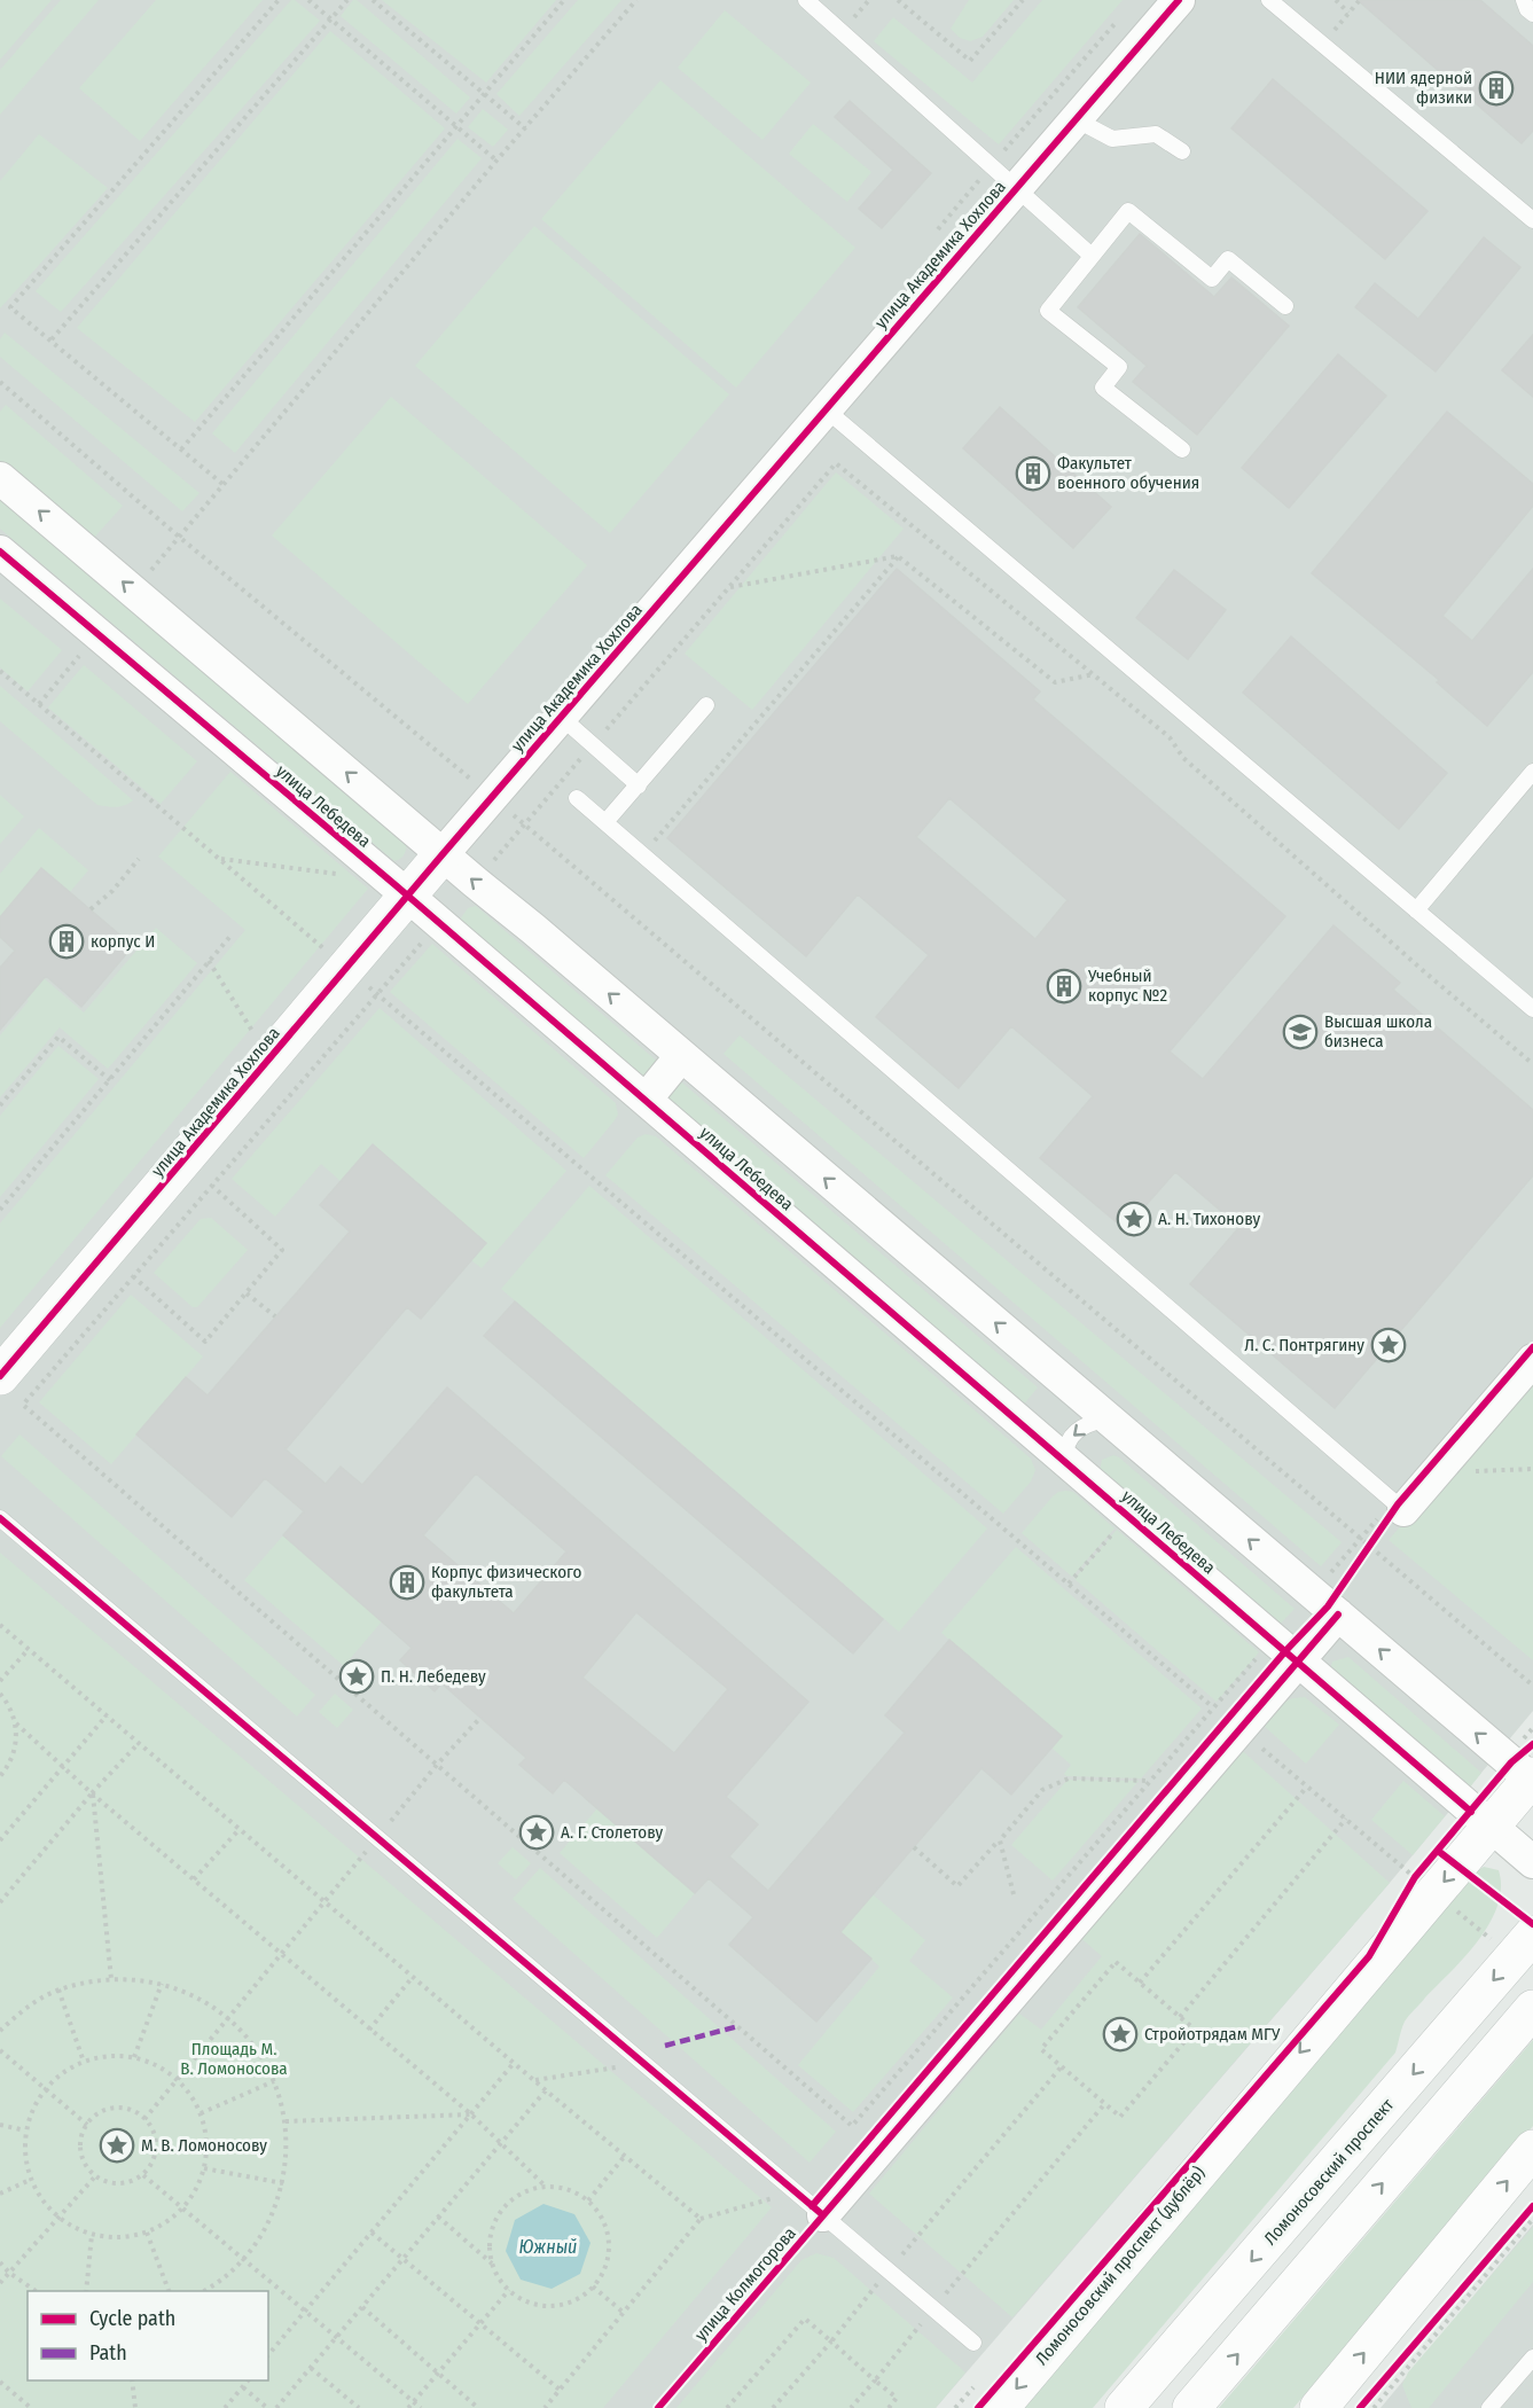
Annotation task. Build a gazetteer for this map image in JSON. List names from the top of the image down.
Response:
{
  "streets": {
    "street": [
      "улица Академика Хохлова",
      "улица Лебедева",
      "Ломоносовский проспект",
      "Ломоносовский проспект (дублёр)"
    ],
    "cycle path": ["улица Колмогорова"]
  },
  "crossings": [
    ["улица Академика Хохлова", "улица Лебедева"],
    ["улица Лебедева", "Ломоносовский проспект (дублёр)"]
  ],
  "water": ["Южный"],
  "parks": ["Площадь М. В. Ломоносова"],
  "places": {
    "building": [
      "НИИ ядерной физики",
      "Факультет военного обучения",
      "корпус И",
      "Учебный корпус №2",
      "Корпус физического факультета"
    ],
    "school or university": ["Высшая школа бизнеса"],
    "place": [
      "А. Н. Тихонову",
      "Л. С. Понтрягину",
      "П. Н. Лебедеву",
      "А. Г. Столетову",
      "Стройотрядам МГУ",
      "М. В. Ломоносову"
    ]
  },
  "legend": ["Cycle path", "Path"]
}
